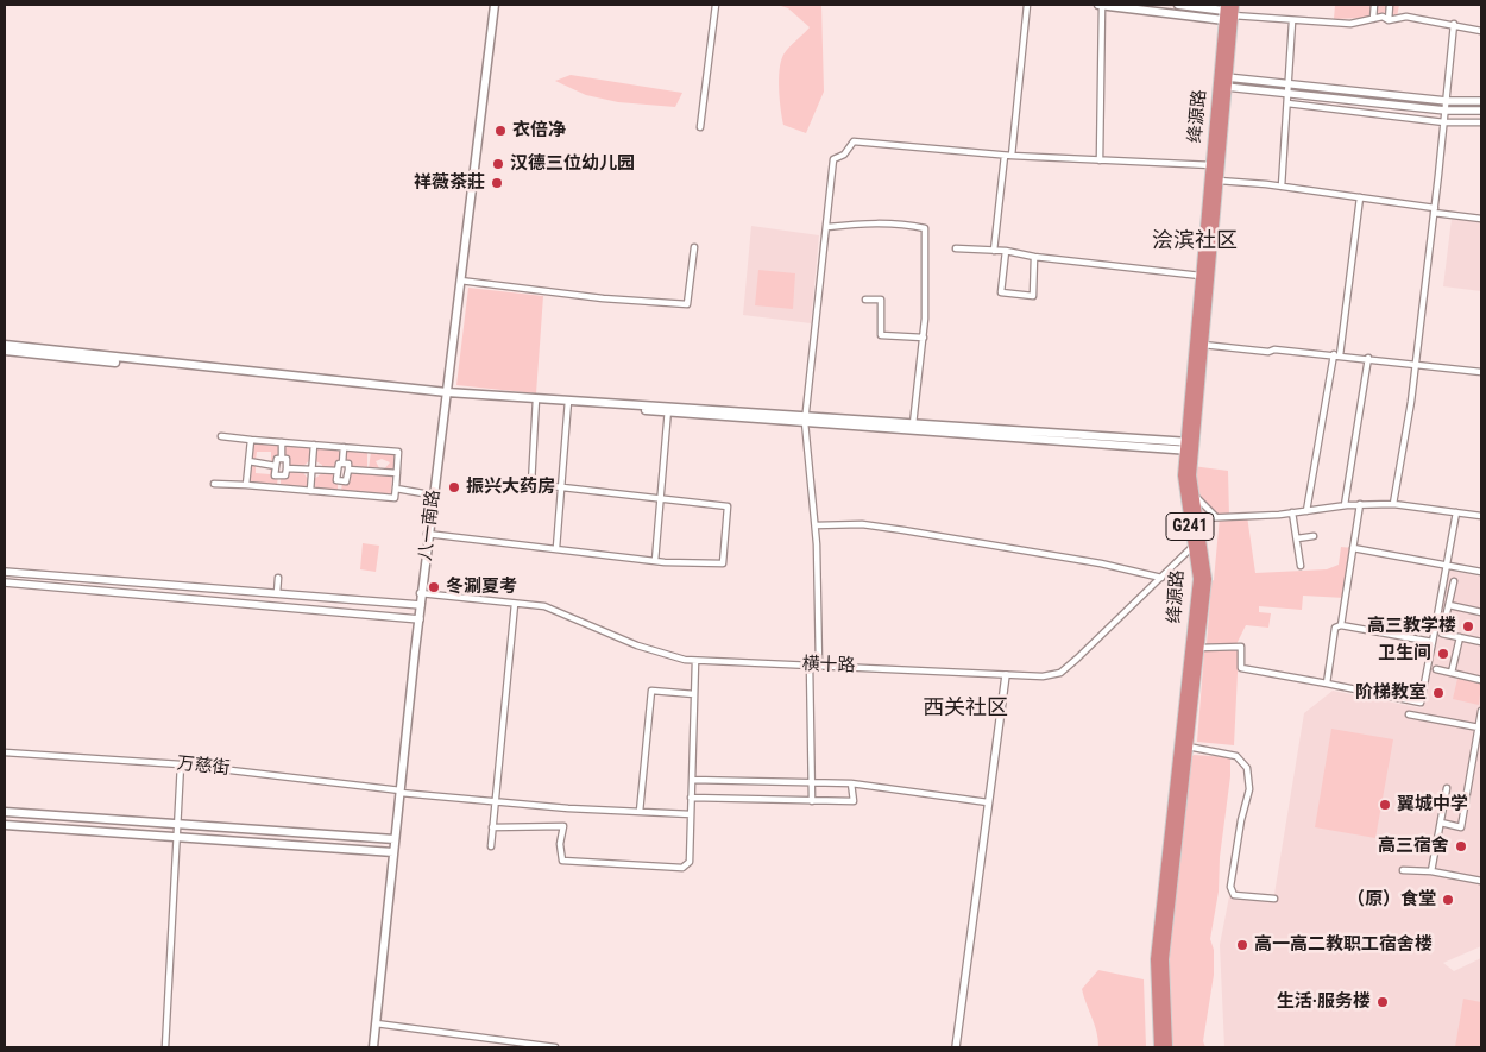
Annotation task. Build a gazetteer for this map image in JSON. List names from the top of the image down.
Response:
{
  "streets": {
    "highway": ["绛源路", "G241"],
    "main road": ["八一南路"],
    "street": ["横十路", "万慈街"]
  },
  "crossings": [
    ["绛源路", "横十路"],
    ["八一南路", "横十路"],
    ["八一南路", "万慈街"]
  ],
  "districts": ["浍滨社区", "西关社区"],
  "places": [
    "衣倍净",
    "汉德三位幼儿园",
    "祥薇茶莊",
    "振兴大药房",
    "冬涮夏考",
    "高三教学楼",
    "卫生间",
    "阶梯教室",
    "翼城中学",
    "高三宿舍",
    "（原）食堂",
    "高一高二教职工宿舍楼",
    "生活·服务楼"
  ]
}
